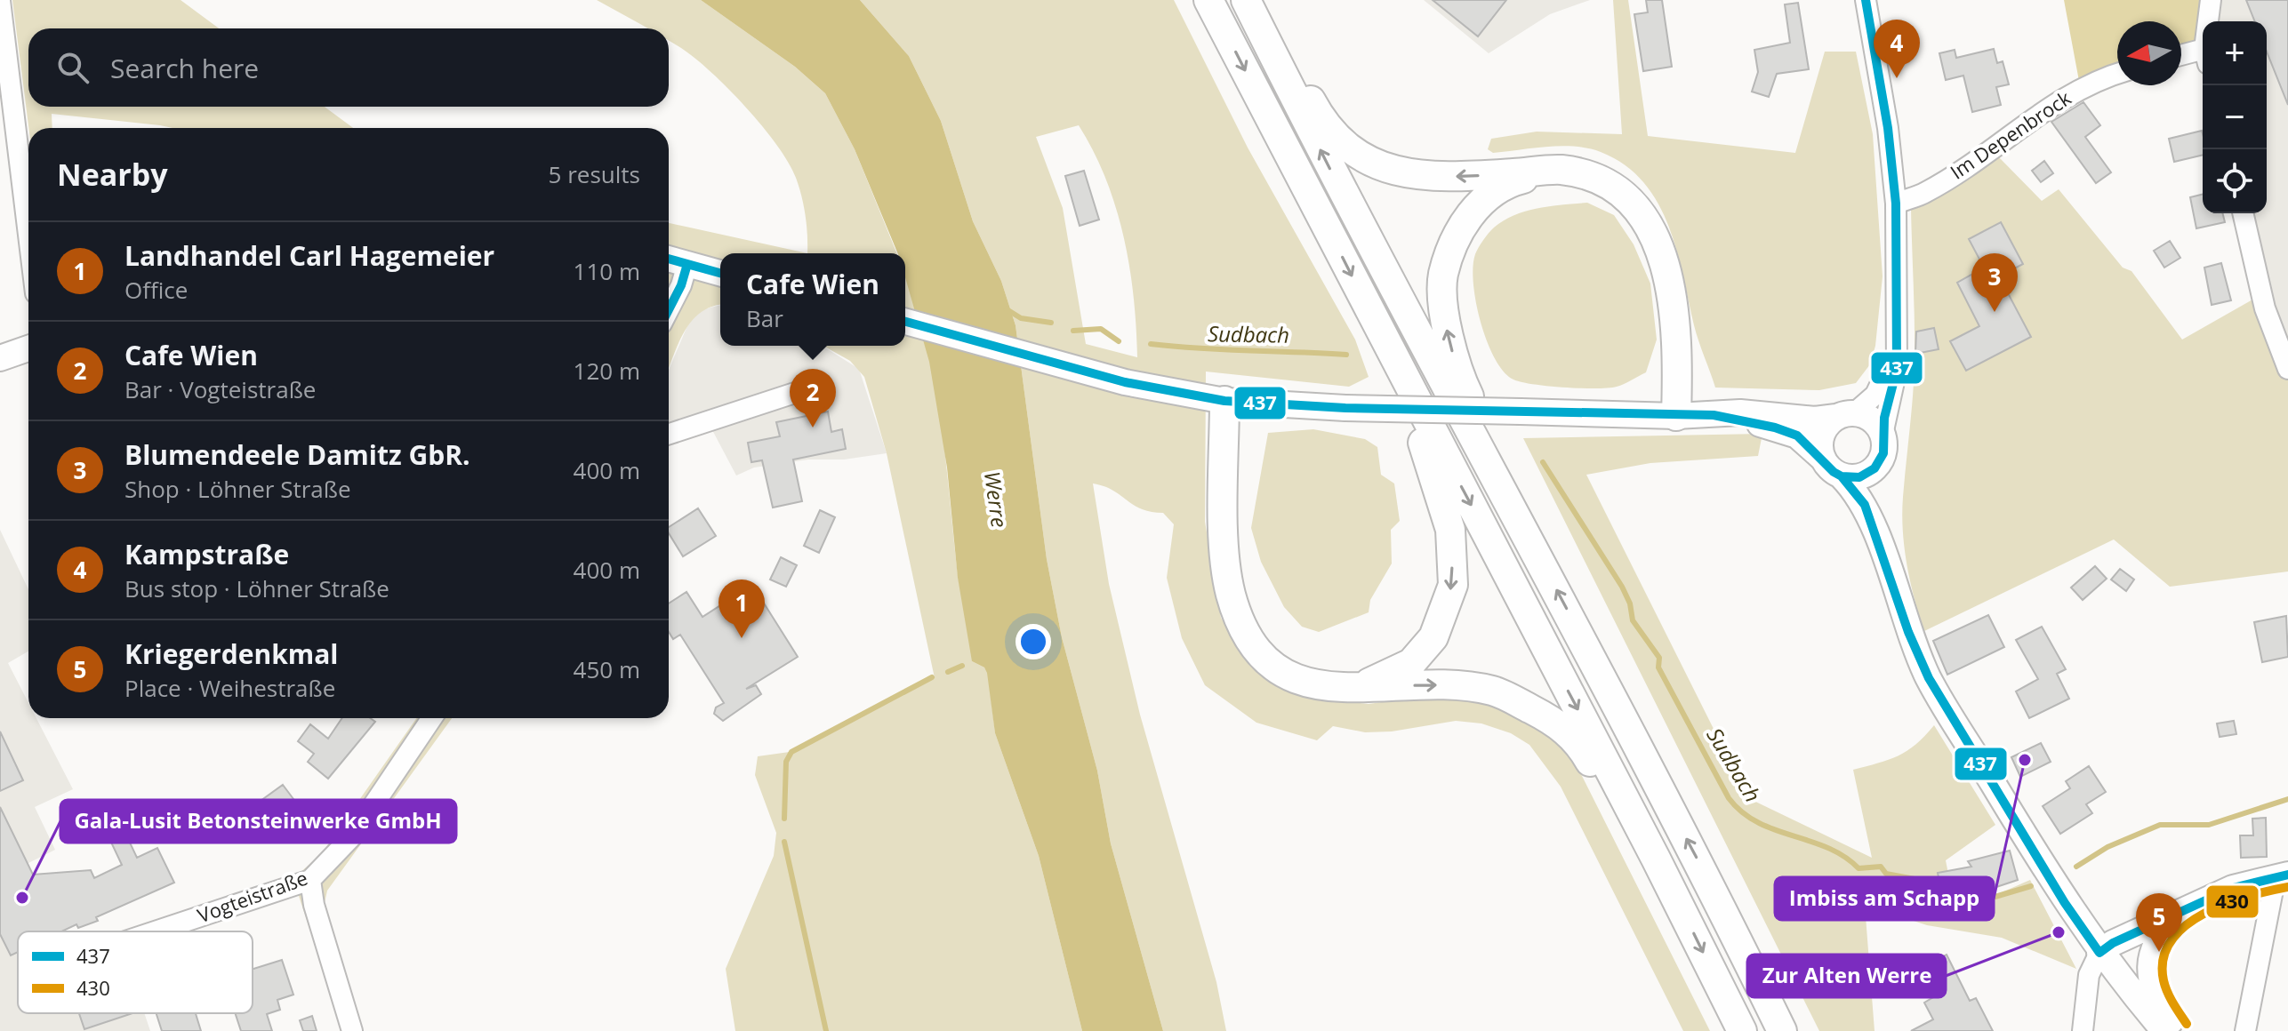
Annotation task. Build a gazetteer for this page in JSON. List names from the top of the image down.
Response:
{
  "streets": {
    "street": ["Im Depenbrock", "Vogteistraße"]
  },
  "water": ["Sudbach", "Werre"],
  "places": ["Imbiss am Schapp", "Gala-Lusit Betonsteinwerke GmbH", "Zur Alten Werre"],
  "lines": ["transit line 437", "transit line 430"],
  "legend": ["437", "430"],
  "north": "left",
  "page": {
    "pins": [
      "4",
      "3",
      "2",
      "1",
      "5"
    ],
    "map_buttons": ["+", "−"],
    "search": "Search here",
    "heading": ["Nearby", "5 results"],
    "list": [
      {
        "mark": "1",
        "name": "Landhandel Carl Hagemeier",
        "note": "Office",
        "value": "110 m"
      },
      {
        "mark": "2",
        "name": "Cafe Wien",
        "note": "Bar · Vogteistraße",
        "value": "120 m"
      },
      {
        "mark": "3",
        "name": "Blumendeele Damitz GbR.",
        "note": "Shop · Löhner Straße",
        "value": "400 m"
      },
      {
        "mark": "4",
        "name": "Kampstraße",
        "note": "Bus stop · Löhner Straße",
        "value": "400 m"
      },
      {
        "mark": "5",
        "name": "Kriegerdenkmal",
        "note": "Place · Weihestraße",
        "value": "450 m"
      }
    ],
    "popup": ["Cafe Wien", "Bar"]
  }
}
